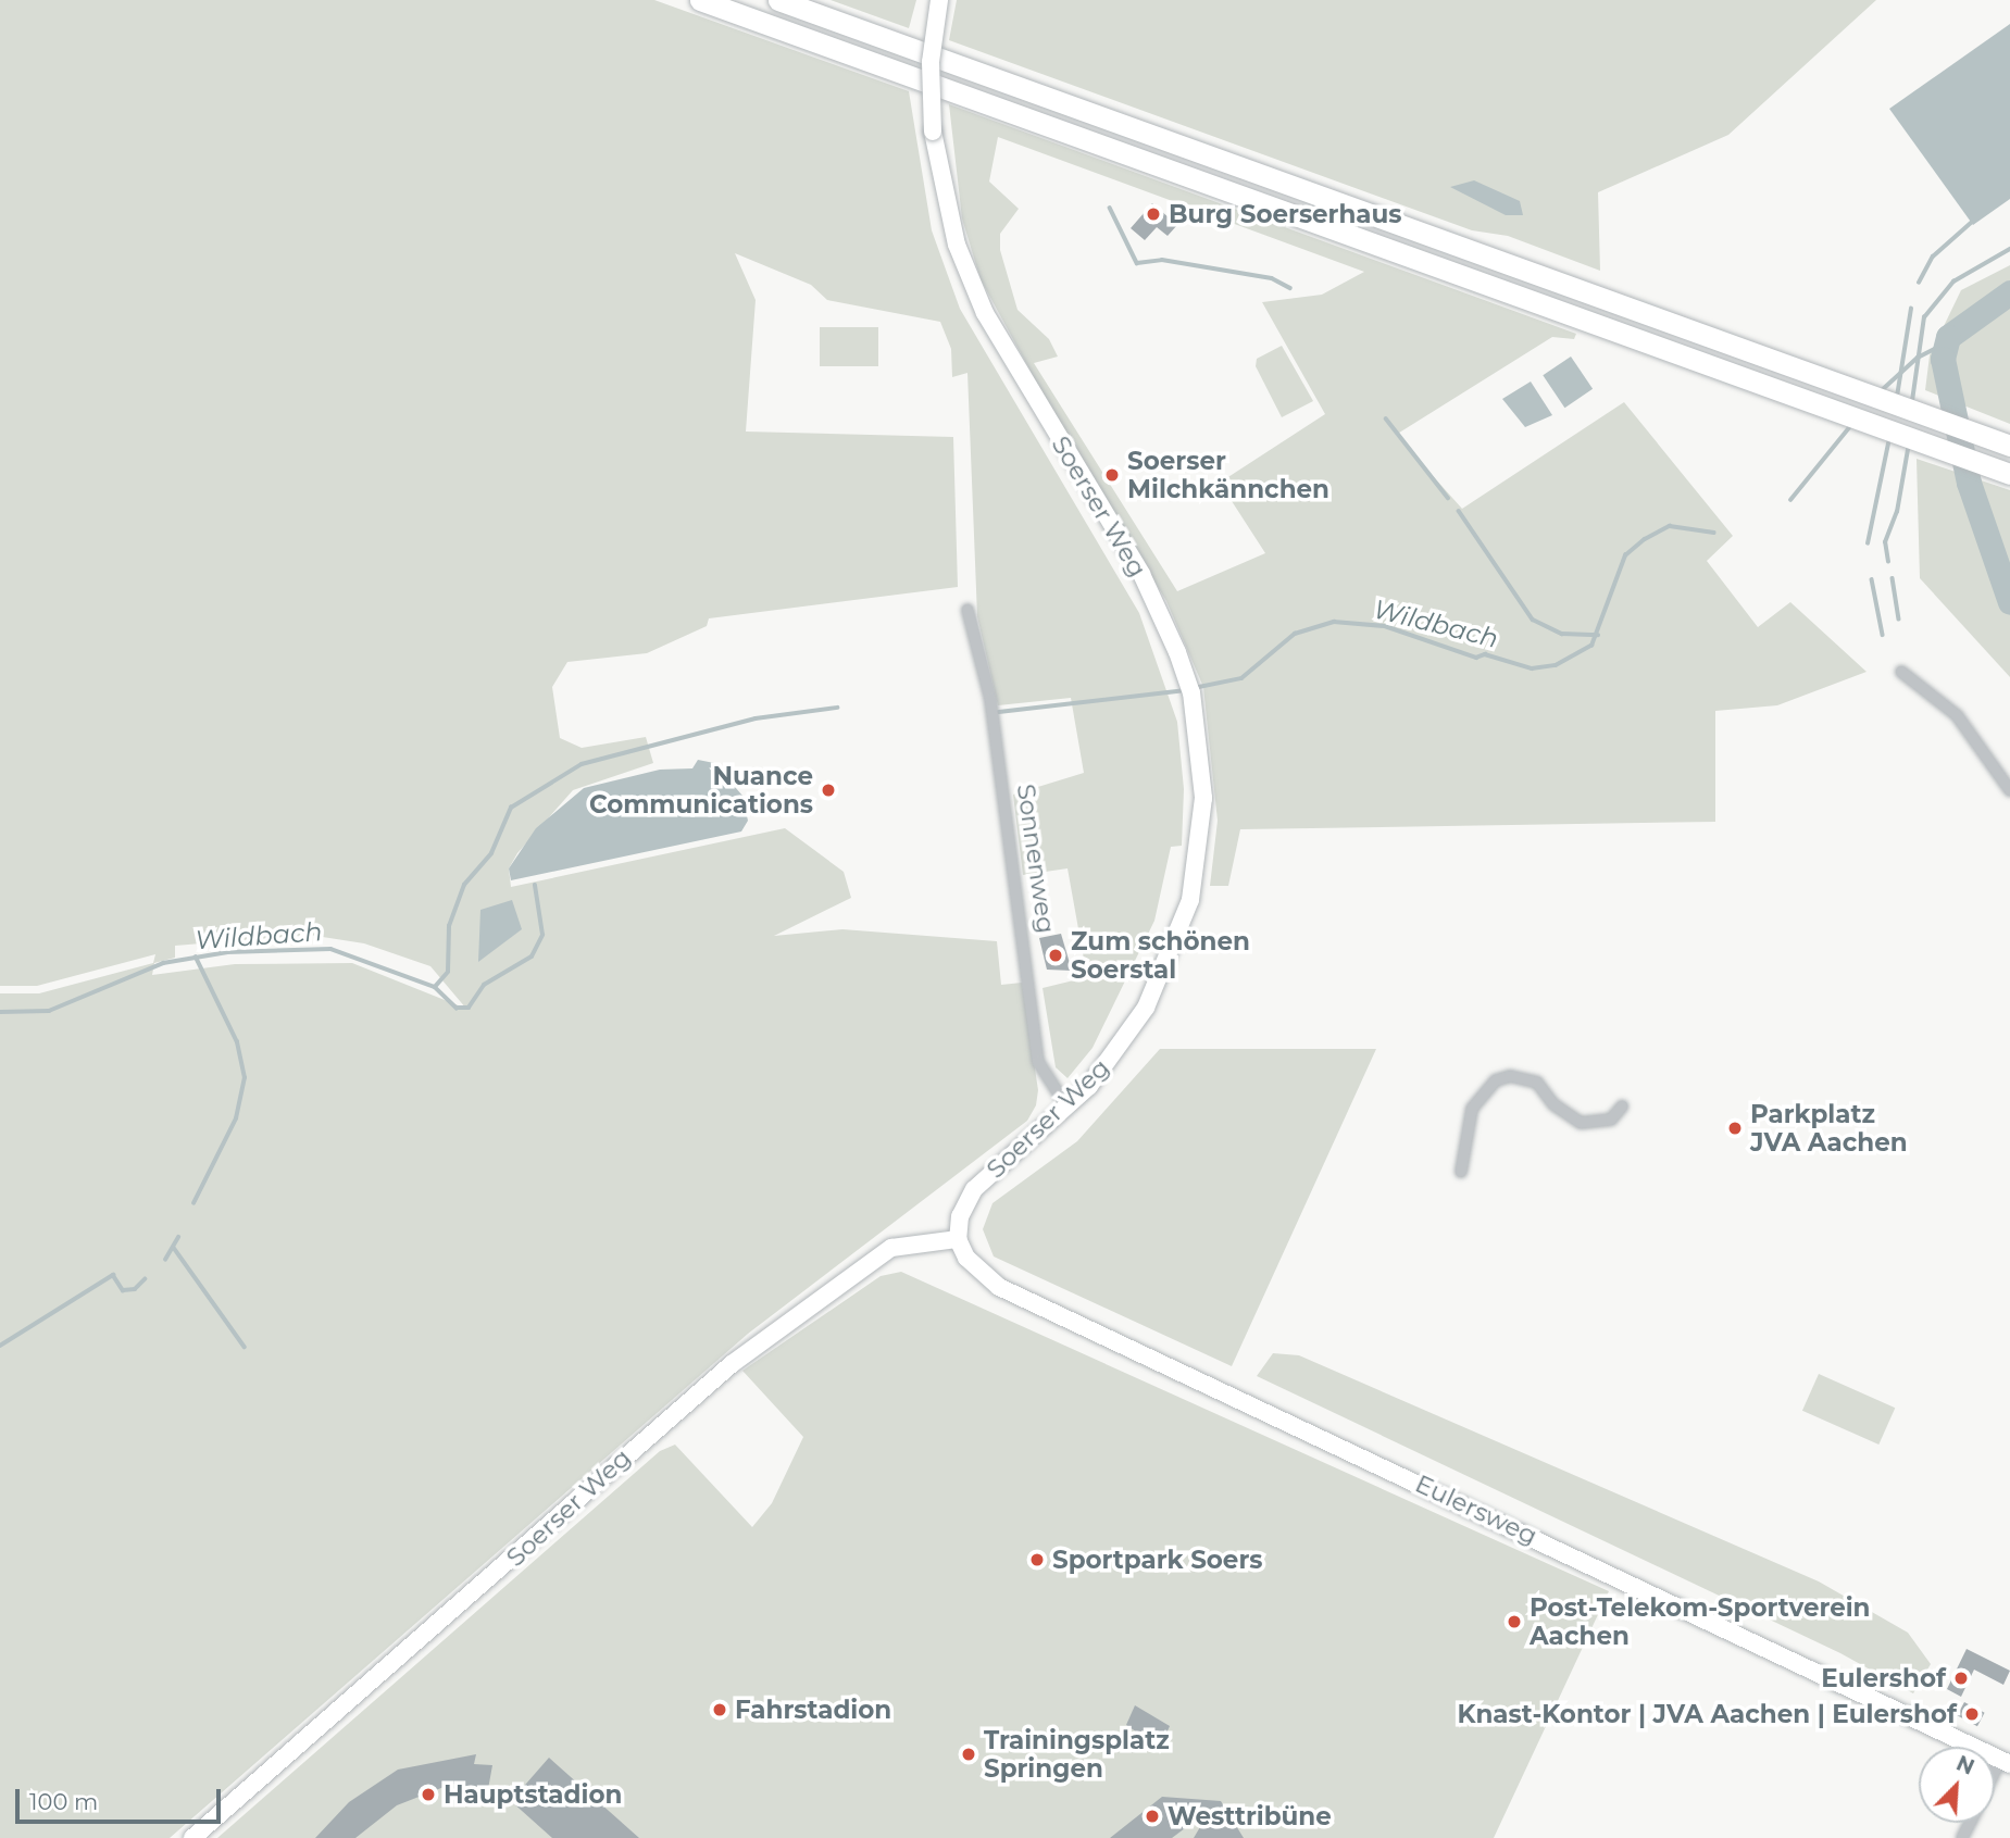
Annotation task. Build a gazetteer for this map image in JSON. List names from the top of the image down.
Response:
{
  "streets": {
    "main road": ["Soerser Weg", "Eulersweg"],
    "street": ["Sonnenweg"]
  },
  "crossings": [
    ["Soerser Weg", "Sonnenweg"],
    ["Soerser Weg", "Eulersweg"]
  ],
  "water": ["Wildbach"],
  "places": [
    "Burg Soerserhaus",
    "Soerser Milchkännchen",
    "Nuance Communications",
    "Zum schönen Soerstal",
    "Parkplatz JVA Aachen",
    "Sportpark Soers",
    "Post-Telekom-Sportverein Aachen",
    "Eulershof",
    "Fahrstadion",
    "Knast-Kontor | JVA Aachen | Eulershof",
    "Trainingsplatz Springen",
    "Hauptstadion",
    "Westtribüne"
  ],
  "scale_bar": "100 m",
  "north": "top right"
}
